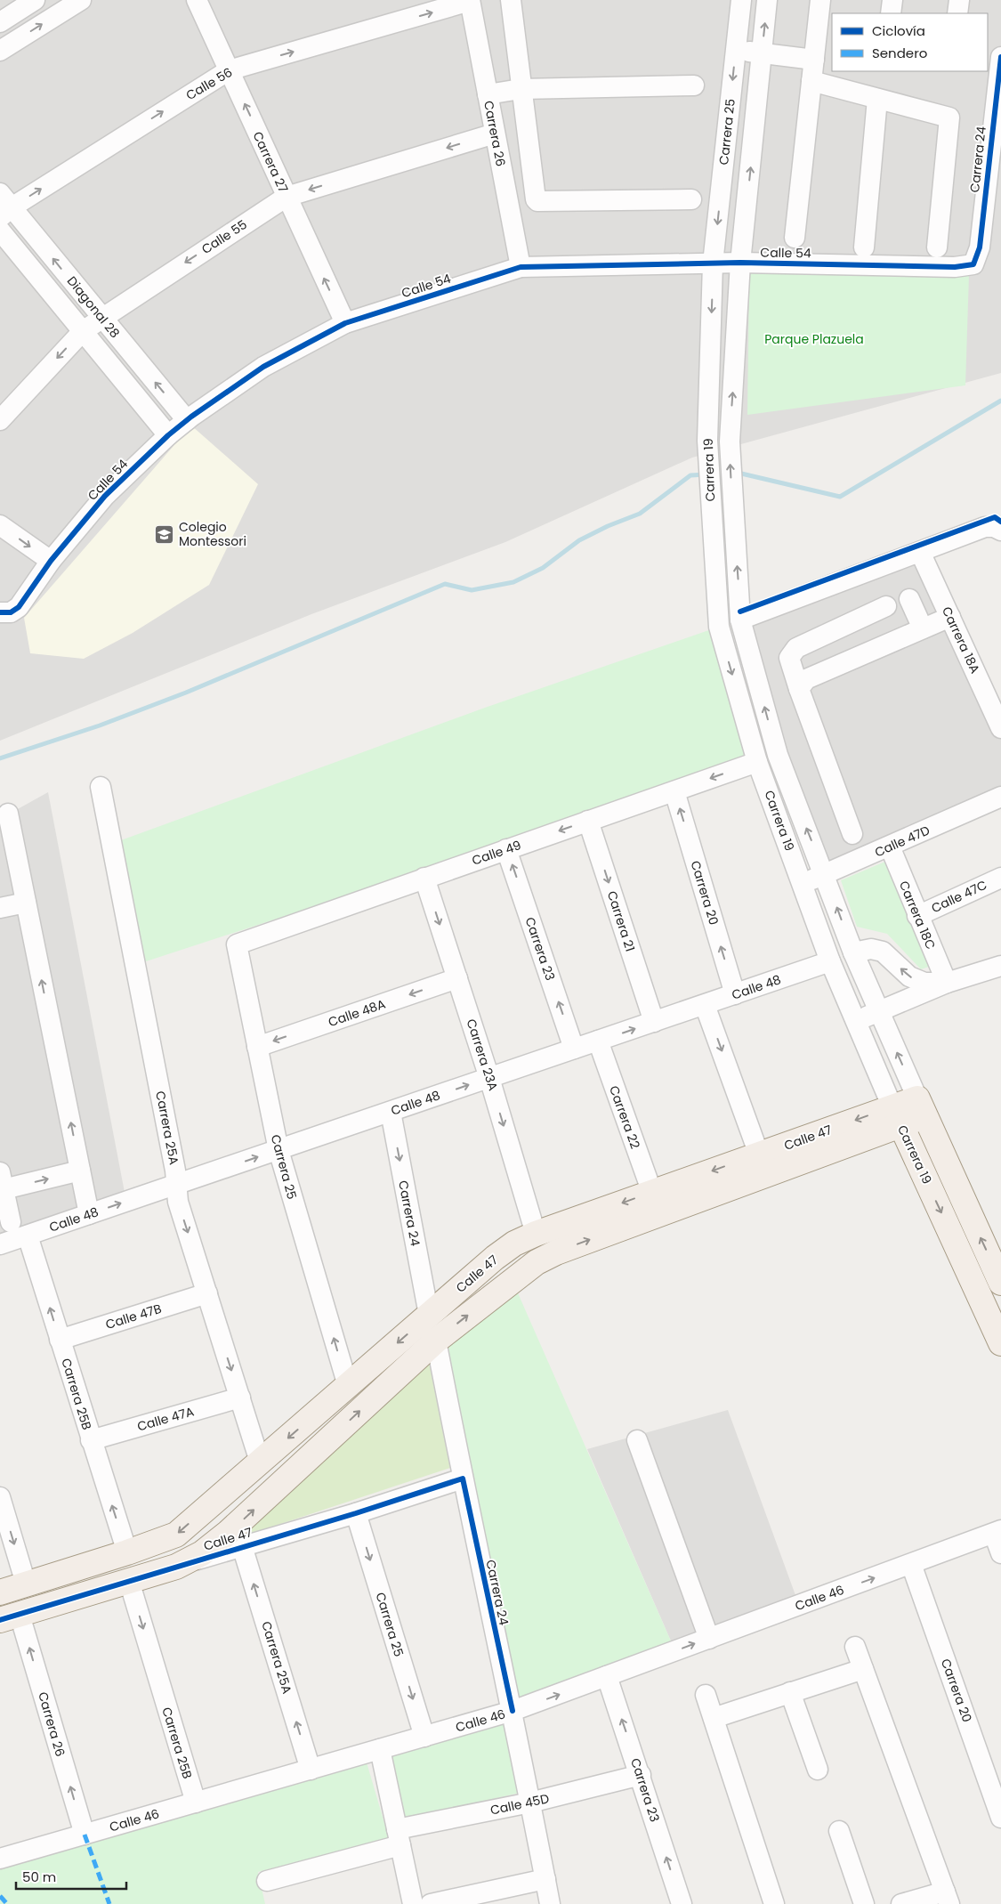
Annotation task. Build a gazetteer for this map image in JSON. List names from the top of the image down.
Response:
{
  "streets": {
    "main road": ["Carrera 19", "Calle 47"],
    "street": [
      "Calle 56",
      "Carrera 25",
      "Carrera 26",
      "Carrera 24",
      "Carrera 27",
      "Calle 55",
      "Calle 54",
      "Diagonal 28",
      "Carrera 18A",
      "Calle 47D",
      "Calle 49",
      "Carrera 20",
      "Calle 47C",
      "Carrera 18C",
      "Carrera 21",
      "Carrera 23",
      "Calle 48",
      "Calle 48A",
      "Carrera 23A",
      "Carrera 22",
      "Carrera 25A",
      "Calle 47B",
      "Carrera 25B",
      "Calle 47A",
      "Calle 46",
      "Calle 45D"
    ]
  },
  "crossings": [
    ["Calle 56", "Carrera 26"],
    ["Calle 56", "Carrera 27"],
    ["Calle 56", "Diagonal 28"],
    ["Carrera 25", "Calle 54"],
    ["Carrera 25", "Carrera 19"],
    ["Carrera 25", "Calle 49"],
    ["Carrera 25", "Calle 48"],
    ["Carrera 25", "Calle 48A"],
    ["Carrera 25", "Calle 47"],
    ["Carrera 25", "Calle 46"],
    ["Carrera 26", "Calle 55"],
    ["Carrera 26", "Calle 54"],
    ["Carrera 26", "Calle 47"],
    ["Carrera 26", "Calle 46"],
    ["Carrera 24", "Calle 54"],
    ["Carrera 24", "Calle 48"],
    ["Carrera 24", "Calle 47"],
    ["Carrera 24", "Calle 46"],
    ["Carrera 24", "Calle 45D"],
    ["Carrera 27", "Calle 55"],
    ["Carrera 27", "Calle 54"],
    ["Calle 55", "Diagonal 28"],
    ["Calle 54", "Diagonal 28"],
    ["Calle 54", "Carrera 19"],
    ["Carrera 19", "Calle 47D"],
    ["Carrera 19", "Calle 49"],
    ["Carrera 19", "Calle 48"],
    ["Carrera 19", "Calle 47"],
    ["Calle 47D", "Carrera 18C"],
    ["Calle 49", "Carrera 20"],
    ["Calle 49", "Carrera 21"],
    ["Calle 49", "Carrera 23"],
    ["Calle 49", "Carrera 23A"],
    ["Carrera 20", "Calle 48"],
    ["Carrera 20", "Calle 46"],
    ["Calle 47C", "Carrera 18C"],
    ["Carrera 21", "Calle 48"],
    ["Carrera 23", "Calle 48"],
    ["Carrera 23", "Calle 46"],
    ["Carrera 23", "Calle 45D"],
    ["Calle 48", "Carrera 23A"],
    ["Calle 48", "Carrera 22"],
    ["Calle 48", "Carrera 25A"],
    ["Calle 48", "Carrera 25B"],
    ["Calle 48A", "Carrera 23A"],
    ["Carrera 23A", "Calle 47"],
    ["Carrera 22", "Calle 47"],
    ["Carrera 25A", "Calle 47"],
    ["Carrera 25A", "Calle 47B"],
    ["Carrera 25A", "Calle 47A"],
    ["Carrera 25A", "Calle 46"],
    ["Calle 47", "Carrera 25B"],
    ["Calle 47B", "Carrera 25B"],
    ["Carrera 25B", "Calle 47A"],
    ["Carrera 25B", "Calle 46"]
  ],
  "one_way": [
    "Calle 56",
    "Carrera 26",
    "Carrera 27",
    "Calle 55",
    "Carrera 21",
    "Calle 48",
    "Calle 48A",
    "Carrera 23A"
  ],
  "parks": ["Parque Plazuela"],
  "places": {
    "school or university": ["Colegio Montessori"]
  },
  "legend": ["Ciclovía", "Sendero"],
  "scale_bar": "50 m"
}
